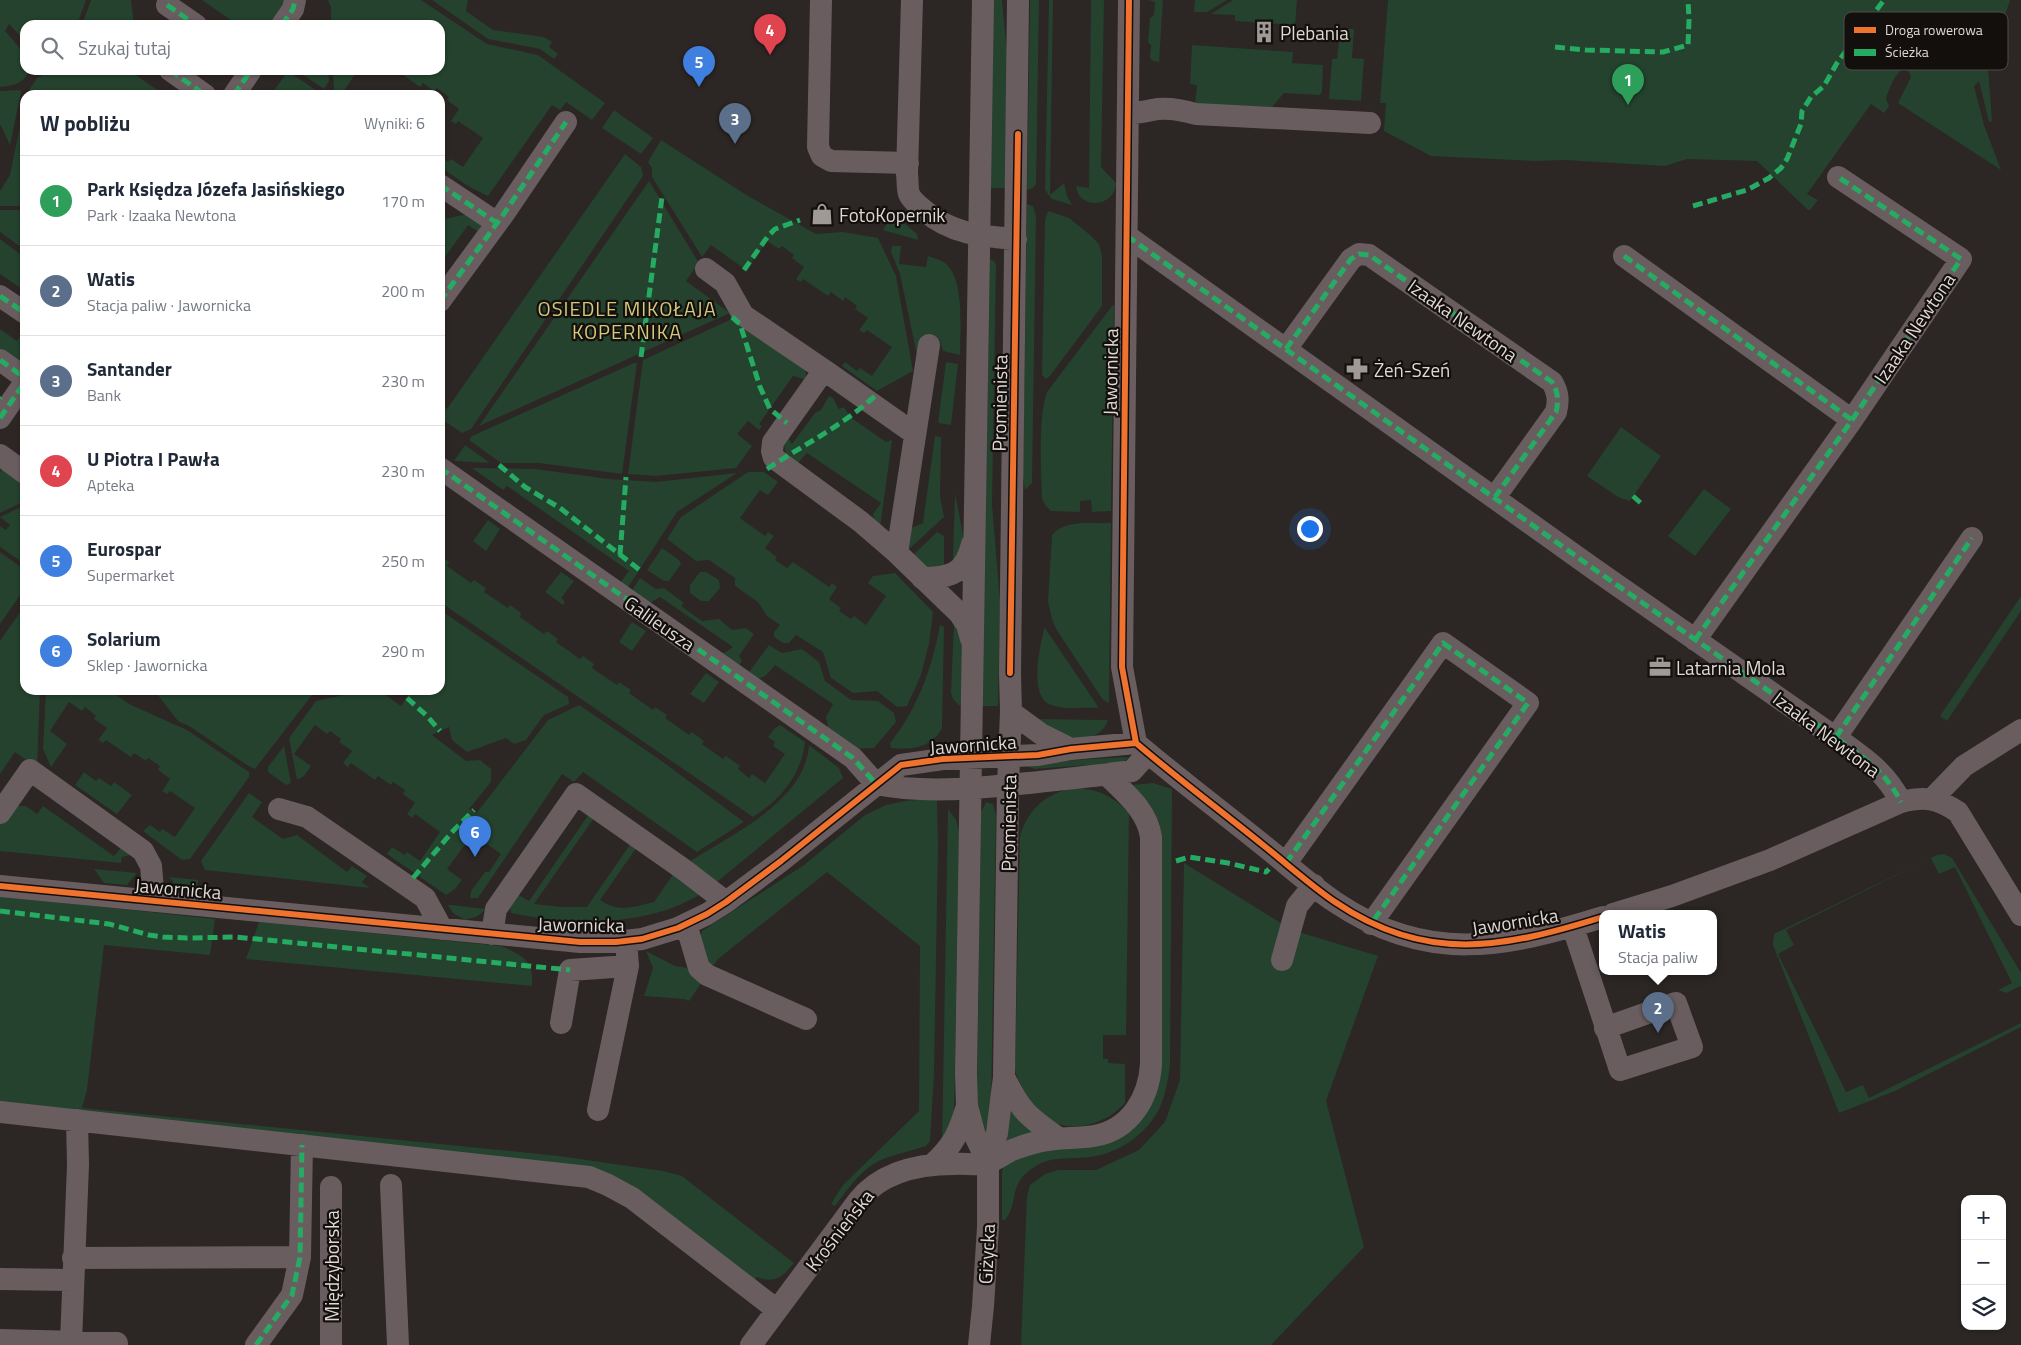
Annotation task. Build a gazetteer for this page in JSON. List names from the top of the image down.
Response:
{
  "streets": {
    "street": [
      "Izaaka Newtona",
      "Jawornicka",
      "Promienista",
      "Galileusza",
      "Krośnieńska",
      "Giżycka",
      "Międzyborska"
    ]
  },
  "crossings": [
    ["Izaaka Newtona", "Jawornicka"],
    ["Jawornicka", "Promienista"],
    ["Jawornicka", "Galileusza"],
    ["Promienista", "Krośnieńska"],
    ["Promienista", "Giżycka"],
    ["Krośnieńska", "Giżycka"]
  ],
  "districts": ["OSIEDLE MIKOŁAJA KOPERNIKA"],
  "places": {
    "building": ["Plebania"],
    "shop": ["FotoKopernik"],
    "pharmacy": ["Żeń-Szeń"],
    "office": ["Latarnia Mola"]
  },
  "legend": ["Droga rowerowa", "Ścieżka"],
  "page": {
    "pins": [
      "4",
      "5",
      "1",
      "3",
      "6",
      "2"
    ],
    "search": "Szukaj tutaj",
    "heading": ["W pobliżu", "Wyniki: 6"],
    "list": [
      {
        "mark": "1",
        "name": "Park Księdza Józefa Jasińskiego",
        "note": "Park · Izaaka Newtona",
        "value": "170 m"
      },
      {
        "mark": "2",
        "name": "Watis",
        "note": "Stacja paliw · Jawornicka",
        "value": "200 m"
      },
      {
        "mark": "3",
        "name": "Santander",
        "note": "Bank",
        "value": "230 m"
      },
      {
        "mark": "4",
        "name": "U Piotra I Pawła",
        "note": "Apteka",
        "value": "230 m"
      },
      {
        "mark": "5",
        "name": "Eurospar",
        "note": "Supermarket",
        "value": "250 m"
      },
      {
        "mark": "6",
        "name": "Solarium",
        "note": "Sklep · Jawornicka",
        "value": "290 m"
      }
    ],
    "popup": ["Watis", "Stacja paliw"],
    "map_buttons": ["+", "−"]
  }
}
